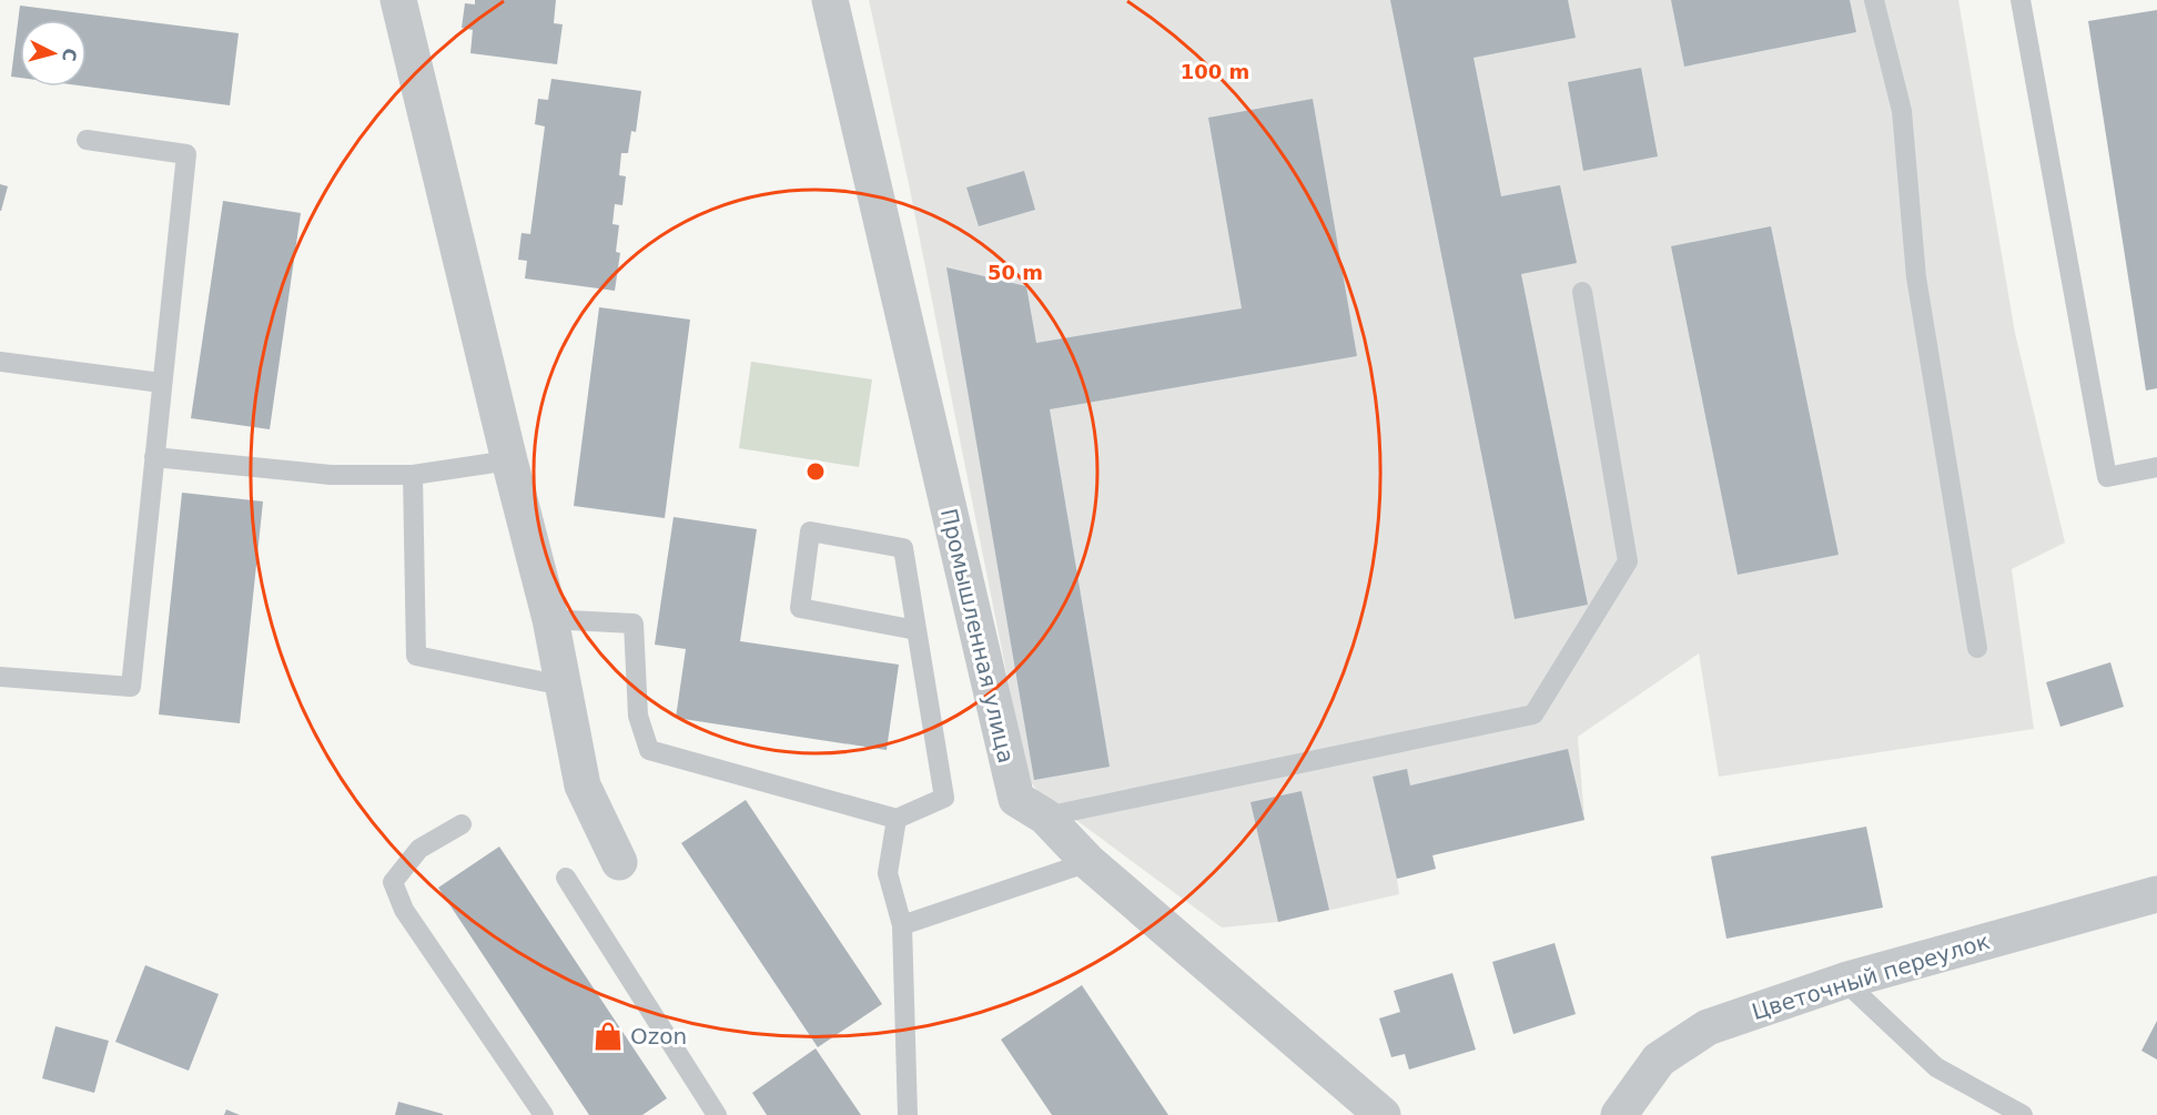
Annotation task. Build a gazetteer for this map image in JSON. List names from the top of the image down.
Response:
{
  "streets": {
    "street": ["Промышленная улица", "Цветочный переулок"]
  },
  "places": {
    "shop": ["Ozon"]
  },
  "north": "right",
  "rings": ["100 m", "50 m"]
}
